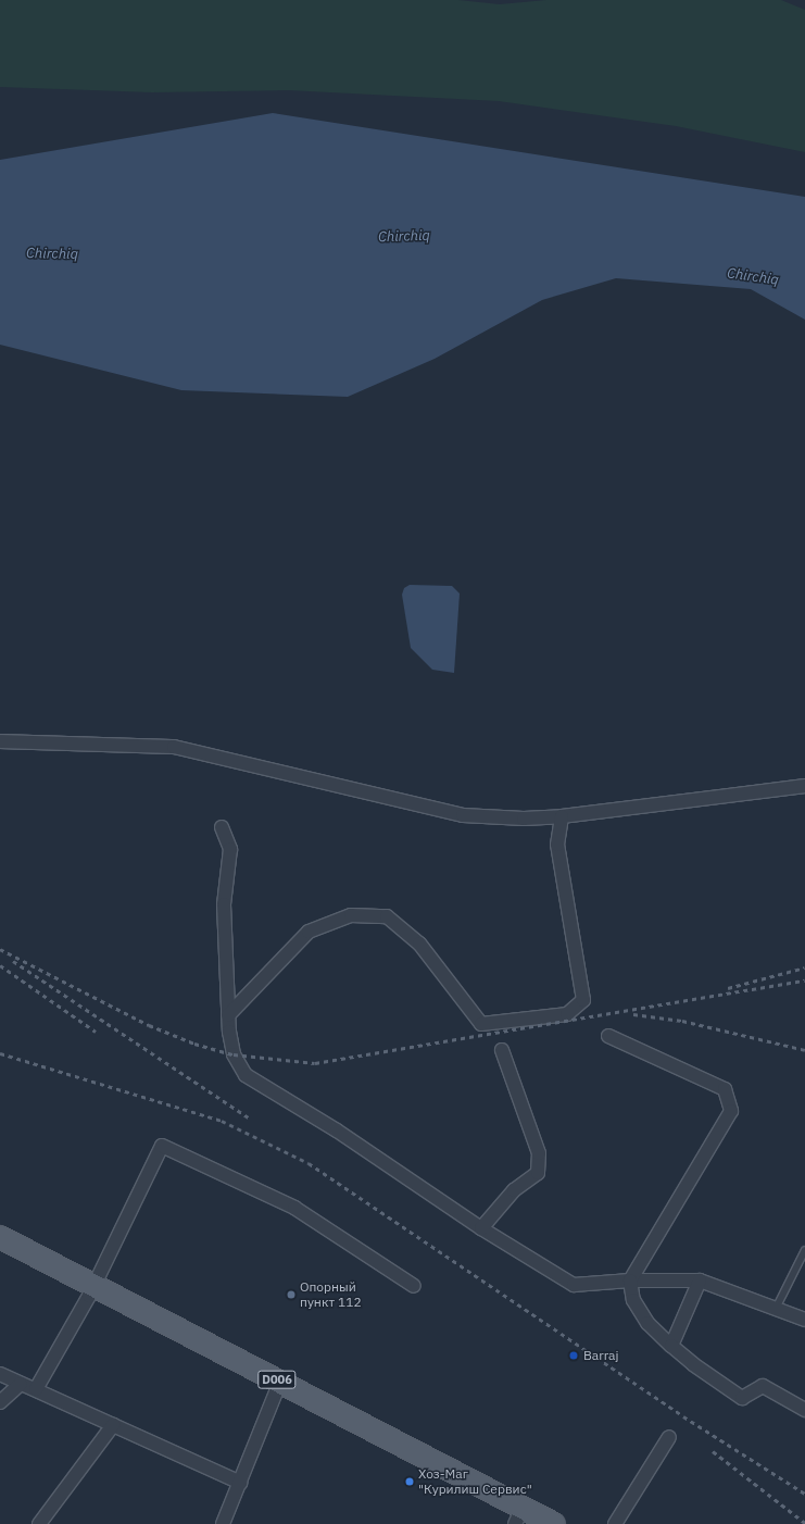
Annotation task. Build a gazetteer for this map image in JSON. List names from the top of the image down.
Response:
{
  "streets": {
    "main road": ["D006"]
  },
  "water": ["Chirchiq"],
  "places": ["Опорный пункт 112", "Barraj", "Хоз-Маг \"Курилиш Сервис\""]
}
